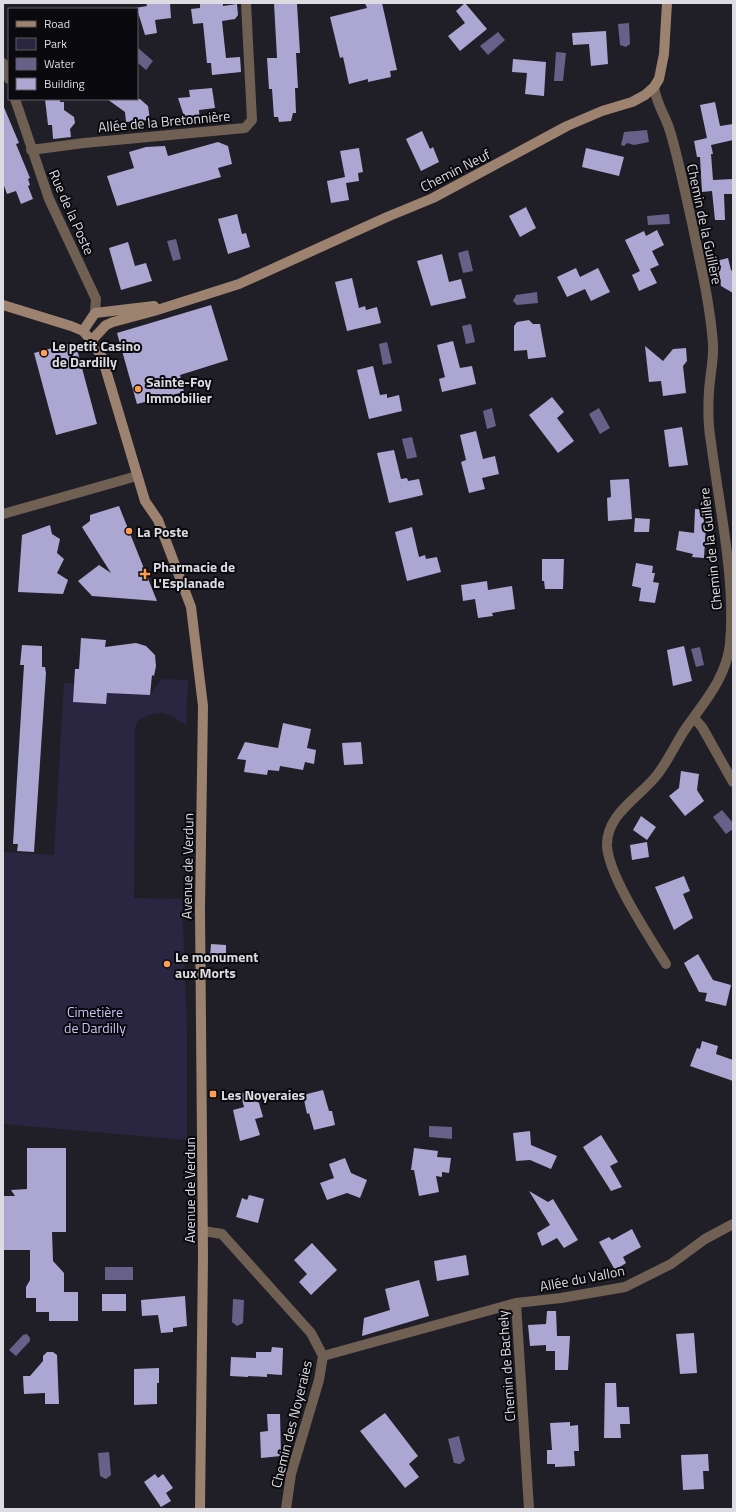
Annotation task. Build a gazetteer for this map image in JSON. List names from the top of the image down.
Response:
{
  "streets": {
    "street": [
      "Allée de la Bretonnière",
      "Chemin Neuf",
      "Rue de la Poste",
      "Chemin de la Guillère",
      "Avenue de Verdun",
      "Allée du Vallon",
      "Chemin de Bachely",
      "Chemin des Noyeraies"
    ]
  },
  "crossings": [
    ["Allée de la Bretonnière", "Rue de la Poste"],
    ["Chemin Neuf", "Rue de la Poste"],
    ["Chemin Neuf", "Chemin de la Guillère"],
    ["Chemin Neuf", "Avenue de Verdun"],
    ["Avenue de Verdun", "Chemin des Noyeraies"],
    ["Allée du Vallon", "Chemin de Bachely"],
    ["Chemin de Bachely", "Chemin des Noyeraies"]
  ],
  "parks": ["Cimetière de Dardilly"],
  "places": {
    "other": [
      "Le petit Casino de Dardilly",
      "Sainte-Foy Immobilier",
      "La Poste",
      "Le monument aux Morts"
    ],
    "health": ["Pharmacie de L'Esplanade"],
    "transit": ["Les Noyeraies"]
  },
  "legend": [
    "Road",
    "Park",
    "Water",
    "Building"
  ]
}
